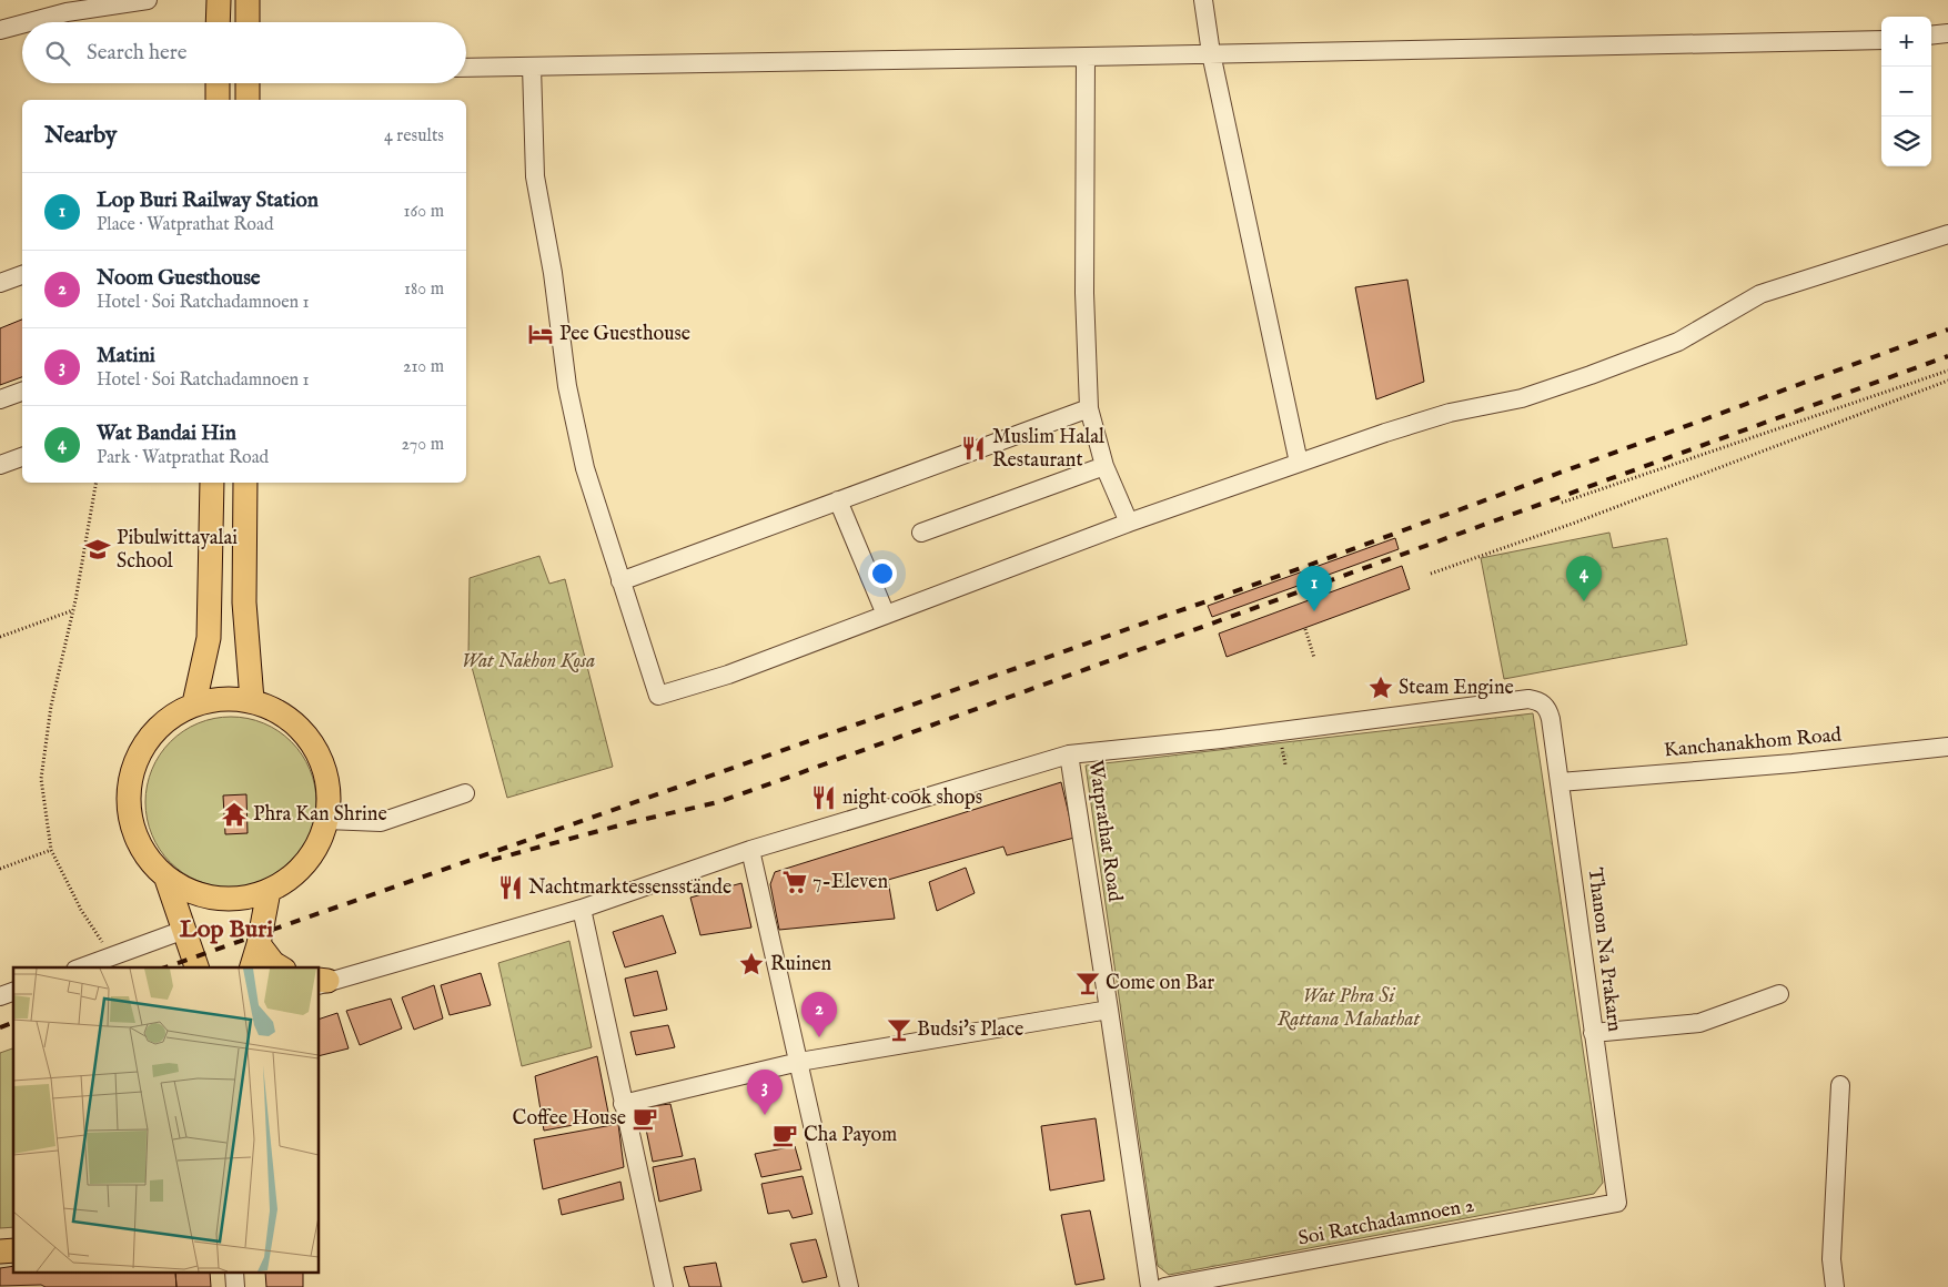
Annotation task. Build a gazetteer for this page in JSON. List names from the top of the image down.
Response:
{
  "streets": {
    "street": [
      "Kanchanakhom Road",
      "Watprathat Road",
      "Thanon Na Prakarn",
      "Soi Ratchadamnoen 2"
    ]
  },
  "crossings": [
    ["Kanchanakhom Road", "Thanon Na Prakarn"],
    ["Watprathat Road", "Thanon Na Prakarn"],
    ["Thanon Na Prakarn", "Soi Ratchadamnoen 2"]
  ],
  "districts": ["Lop Buri"],
  "parks": ["Wat Nakhon Kosa", "Wat Phra Si Rattana Mahathat"],
  "places": {
    "hotel": ["Pee Guesthouse"],
    "restaurant": ["Muslim Halal Restaurant", "night cook shops", "Nachtmarktessensstände"],
    "school or university": ["Pibulwittayalai School"],
    "place": ["Steam Engine", "Ruinen"],
    "temple": ["Phra Kan Shrine"],
    "supermarket": ["7-Eleven"],
    "bar": ["Come on Bar", "Budsi's Place"],
    "cafe": ["Coffee House", "Cha Payom"]
  },
  "page": {
    "map_buttons": ["+", "−"],
    "search": "Search here",
    "heading": ["Nearby", "4 results"],
    "list": [
      {
        "mark": "1",
        "name": "Lop Buri Railway Station",
        "note": "Place · Watprathat Road",
        "value": "160 m"
      },
      {
        "mark": "2",
        "name": "Noom Guesthouse",
        "note": "Hotel · Soi Ratchadamnoen 1",
        "value": "180 m"
      },
      {
        "mark": "3",
        "name": "Matini",
        "note": "Hotel · Soi Ratchadamnoen 1",
        "value": "210 m"
      },
      {
        "mark": "4",
        "name": "Wat Bandai Hin",
        "note": "Park · Watprathat Road",
        "value": "270 m"
      }
    ],
    "pins": [
      "4",
      "1",
      "2",
      "3"
    ]
  }
}
